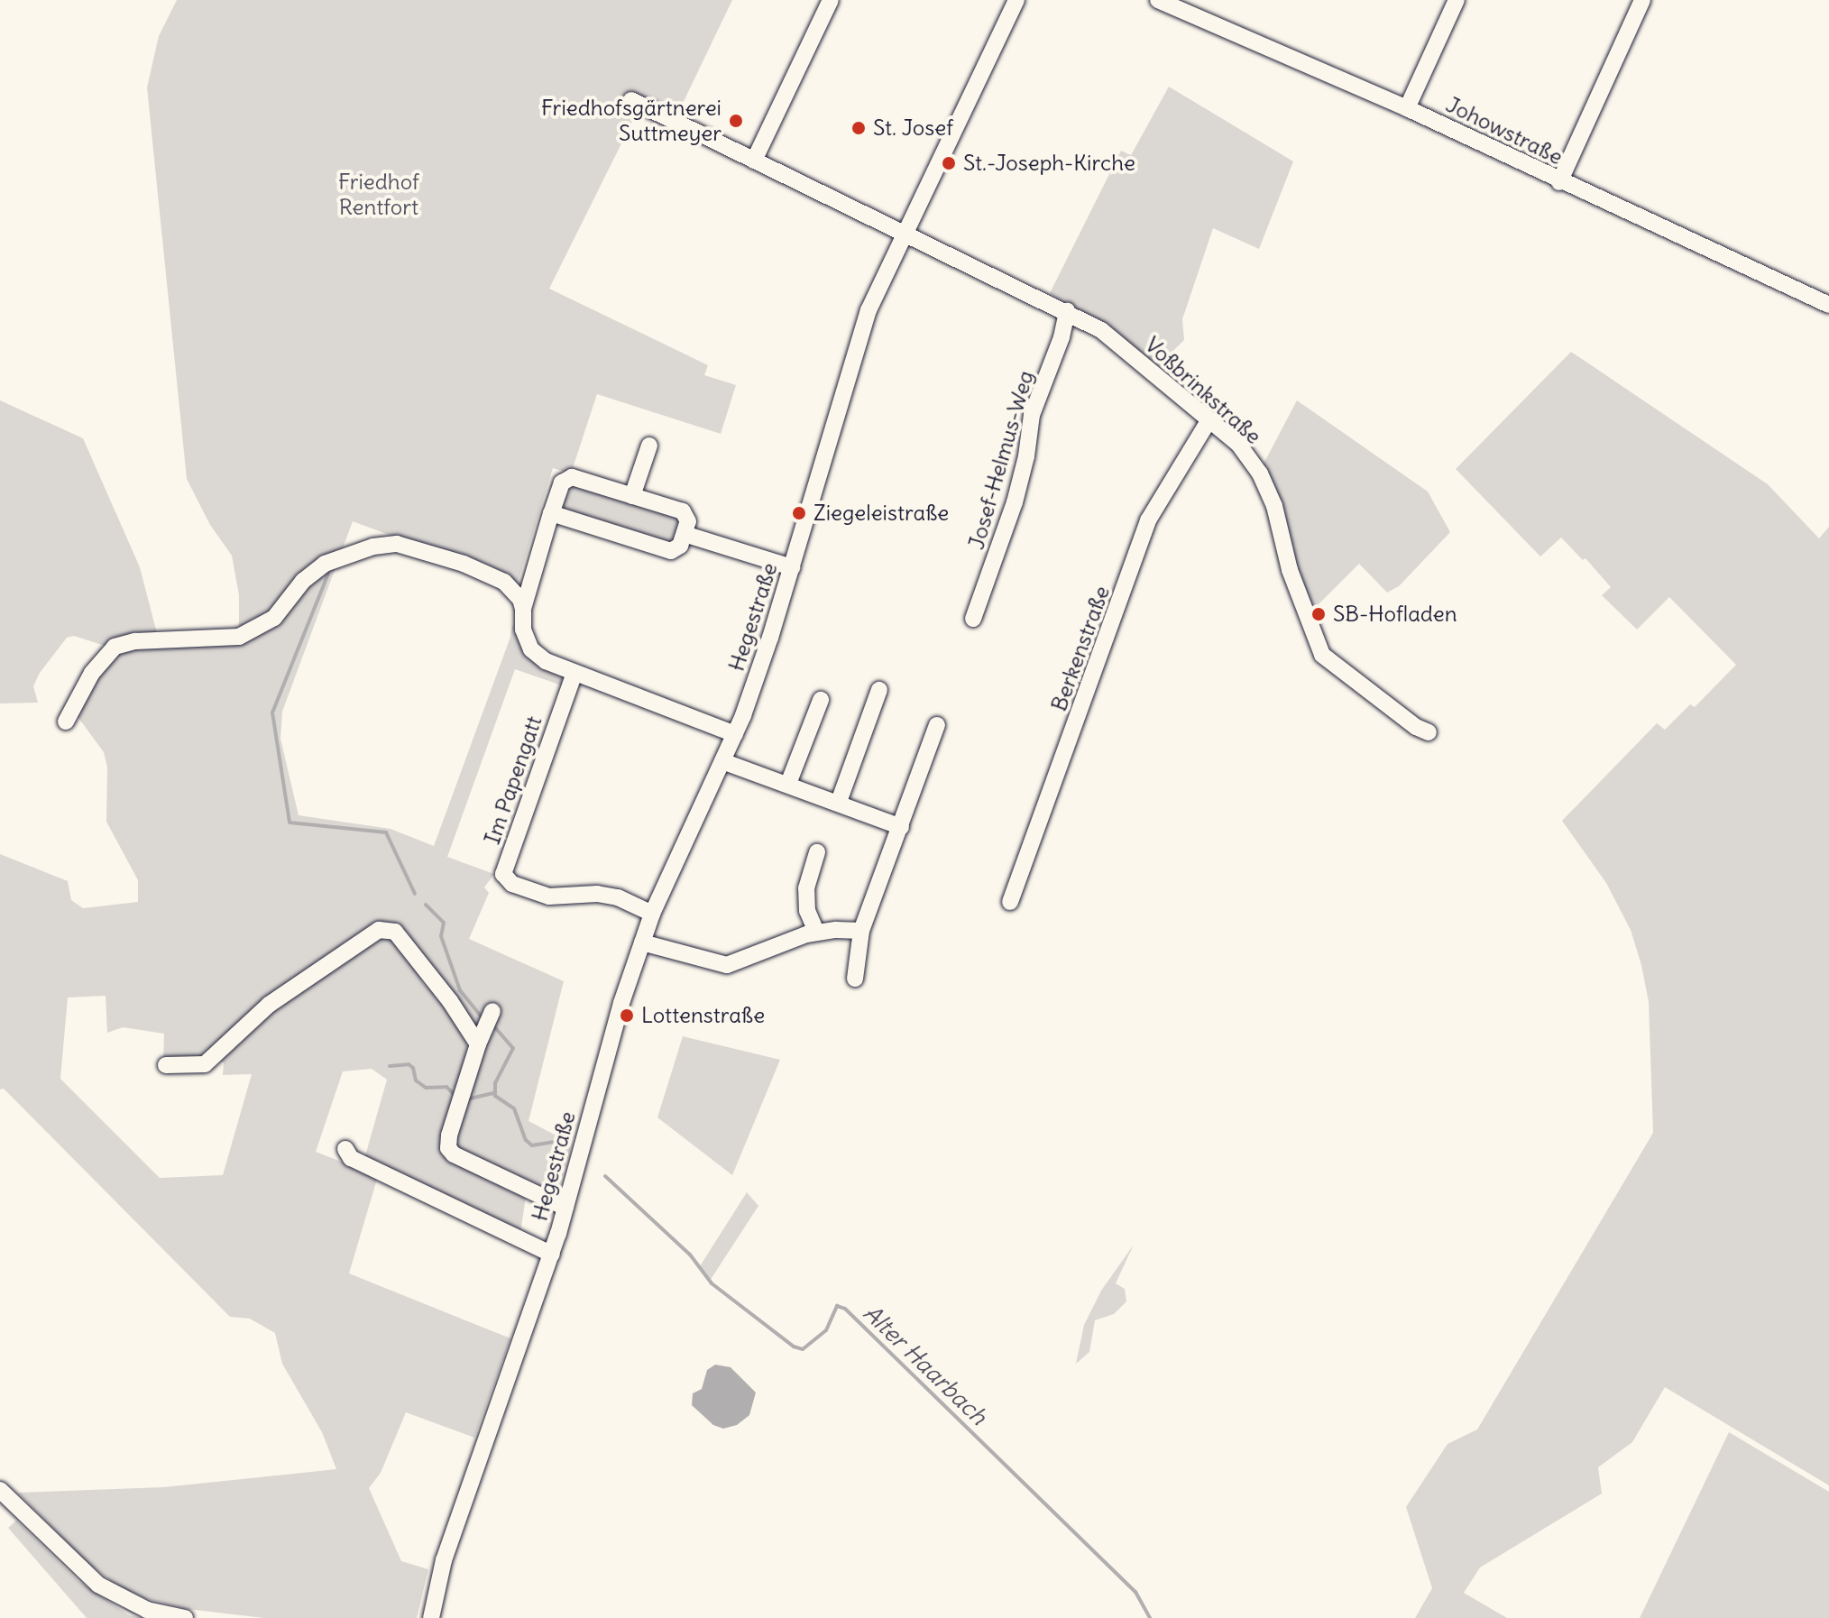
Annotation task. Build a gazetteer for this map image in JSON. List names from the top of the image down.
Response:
{
  "streets": {
    "street": [
      "Johowstraße",
      "Voßbrinkstraße",
      "Josef-Helmus-Weg",
      "Hegestraße",
      "Berkenstraße",
      "Im Papengatt"
    ]
  },
  "crossings": [
    ["Voßbrinkstraße", "Josef-Helmus-Weg"],
    ["Voßbrinkstraße", "Hegestraße"],
    ["Voßbrinkstraße", "Berkenstraße"],
    ["Hegestraße", "Im Papengatt"]
  ],
  "water": ["Alter Haarbach"],
  "parks": ["Friedhof Rentfort"],
  "places": [
    "Friedhofsgärtnerei Suttmeyer",
    "St. Josef",
    "St.-Joseph-Kirche",
    "Ziegeleistraße",
    "SB-Hofladen",
    "Lottenstraße"
  ]
}
